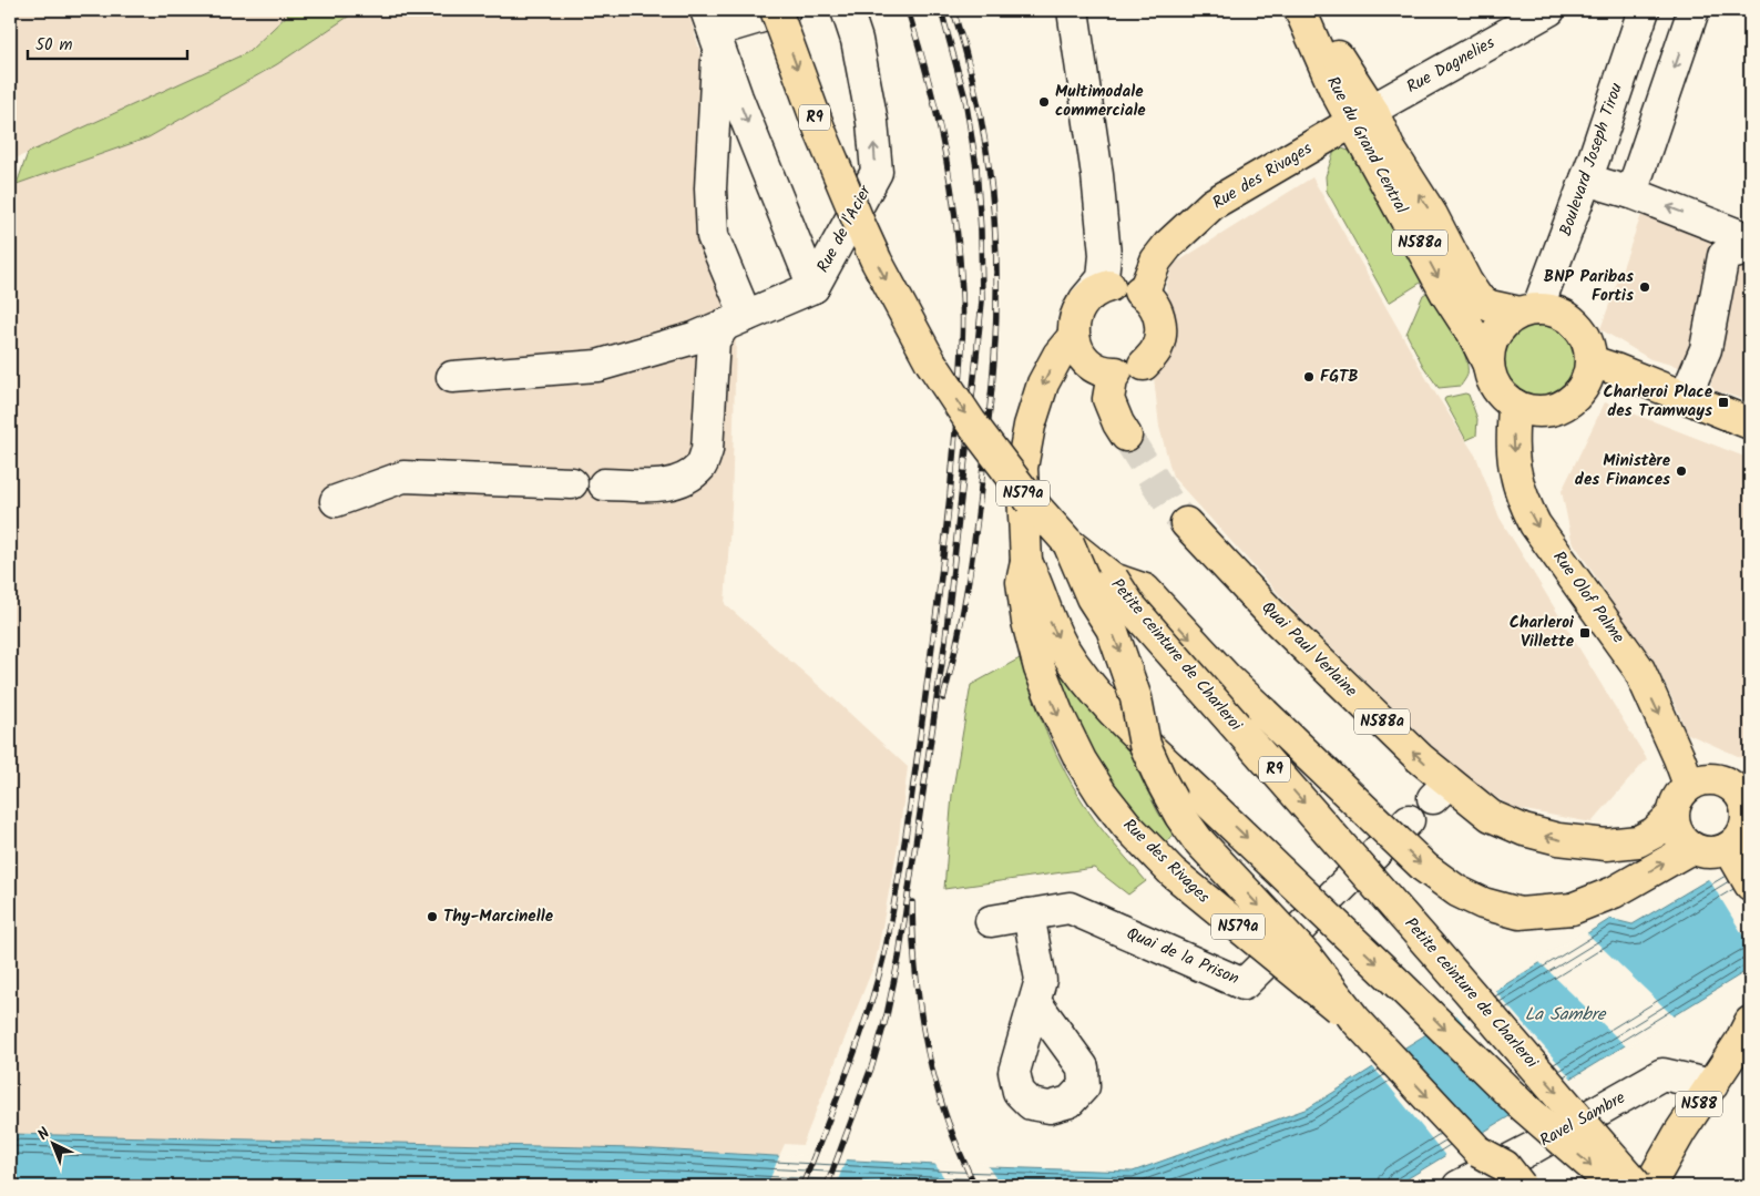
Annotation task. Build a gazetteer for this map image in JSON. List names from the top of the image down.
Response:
{
  "streets": {
    "main road": [
      "R9",
      "Rue du Grand Central",
      "Rue des Rivages",
      "N588a",
      "N579a",
      "Rue Olof Palme",
      "Quai Paul Verlaine",
      "Petite ceinture de Charleroi",
      "N588"
    ],
    "street": [
      "Rue Dagnelies",
      "Boulevard Joseph Tirou",
      "Rue de l'Acier",
      "Quai de la Prison",
      "Ravel Sambre"
    ]
  },
  "crossings": [
    ["Rue Dagnelies", "Rue du Grand Central"],
    ["Rue Dagnelies", "Rue des Rivages"],
    ["Rue du Grand Central", "Boulevard Joseph Tirou"],
    ["Rue du Grand Central", "Rue des Rivages"],
    ["Rue du Grand Central", "N588a"],
    ["Rue du Grand Central", "Rue Olof Palme"],
    ["Boulevard Joseph Tirou", "N588a"],
    ["Boulevard Joseph Tirou", "Rue Olof Palme"],
    ["Rue des Rivages", "N579a"],
    ["N588a", "Rue Olof Palme"],
    ["N588a", "Quai Paul Verlaine"],
    ["Rue Olof Palme", "Quai Paul Verlaine"],
    ["N588", "Ravel Sambre"]
  ],
  "one_way": ["Rue Olof Palme"],
  "water": ["La Sambre"],
  "places": {
    "other": [
      "Multimodale commerciale",
      "BNP Paribas Fortis",
      "FGTB",
      "Ministère des Finances",
      "Thy-Marcinelle"
    ],
    "transit": ["Charleroi Place des Tramways", "Charleroi Villette"]
  },
  "scale_bar": "50 m",
  "north": "top left"
}
